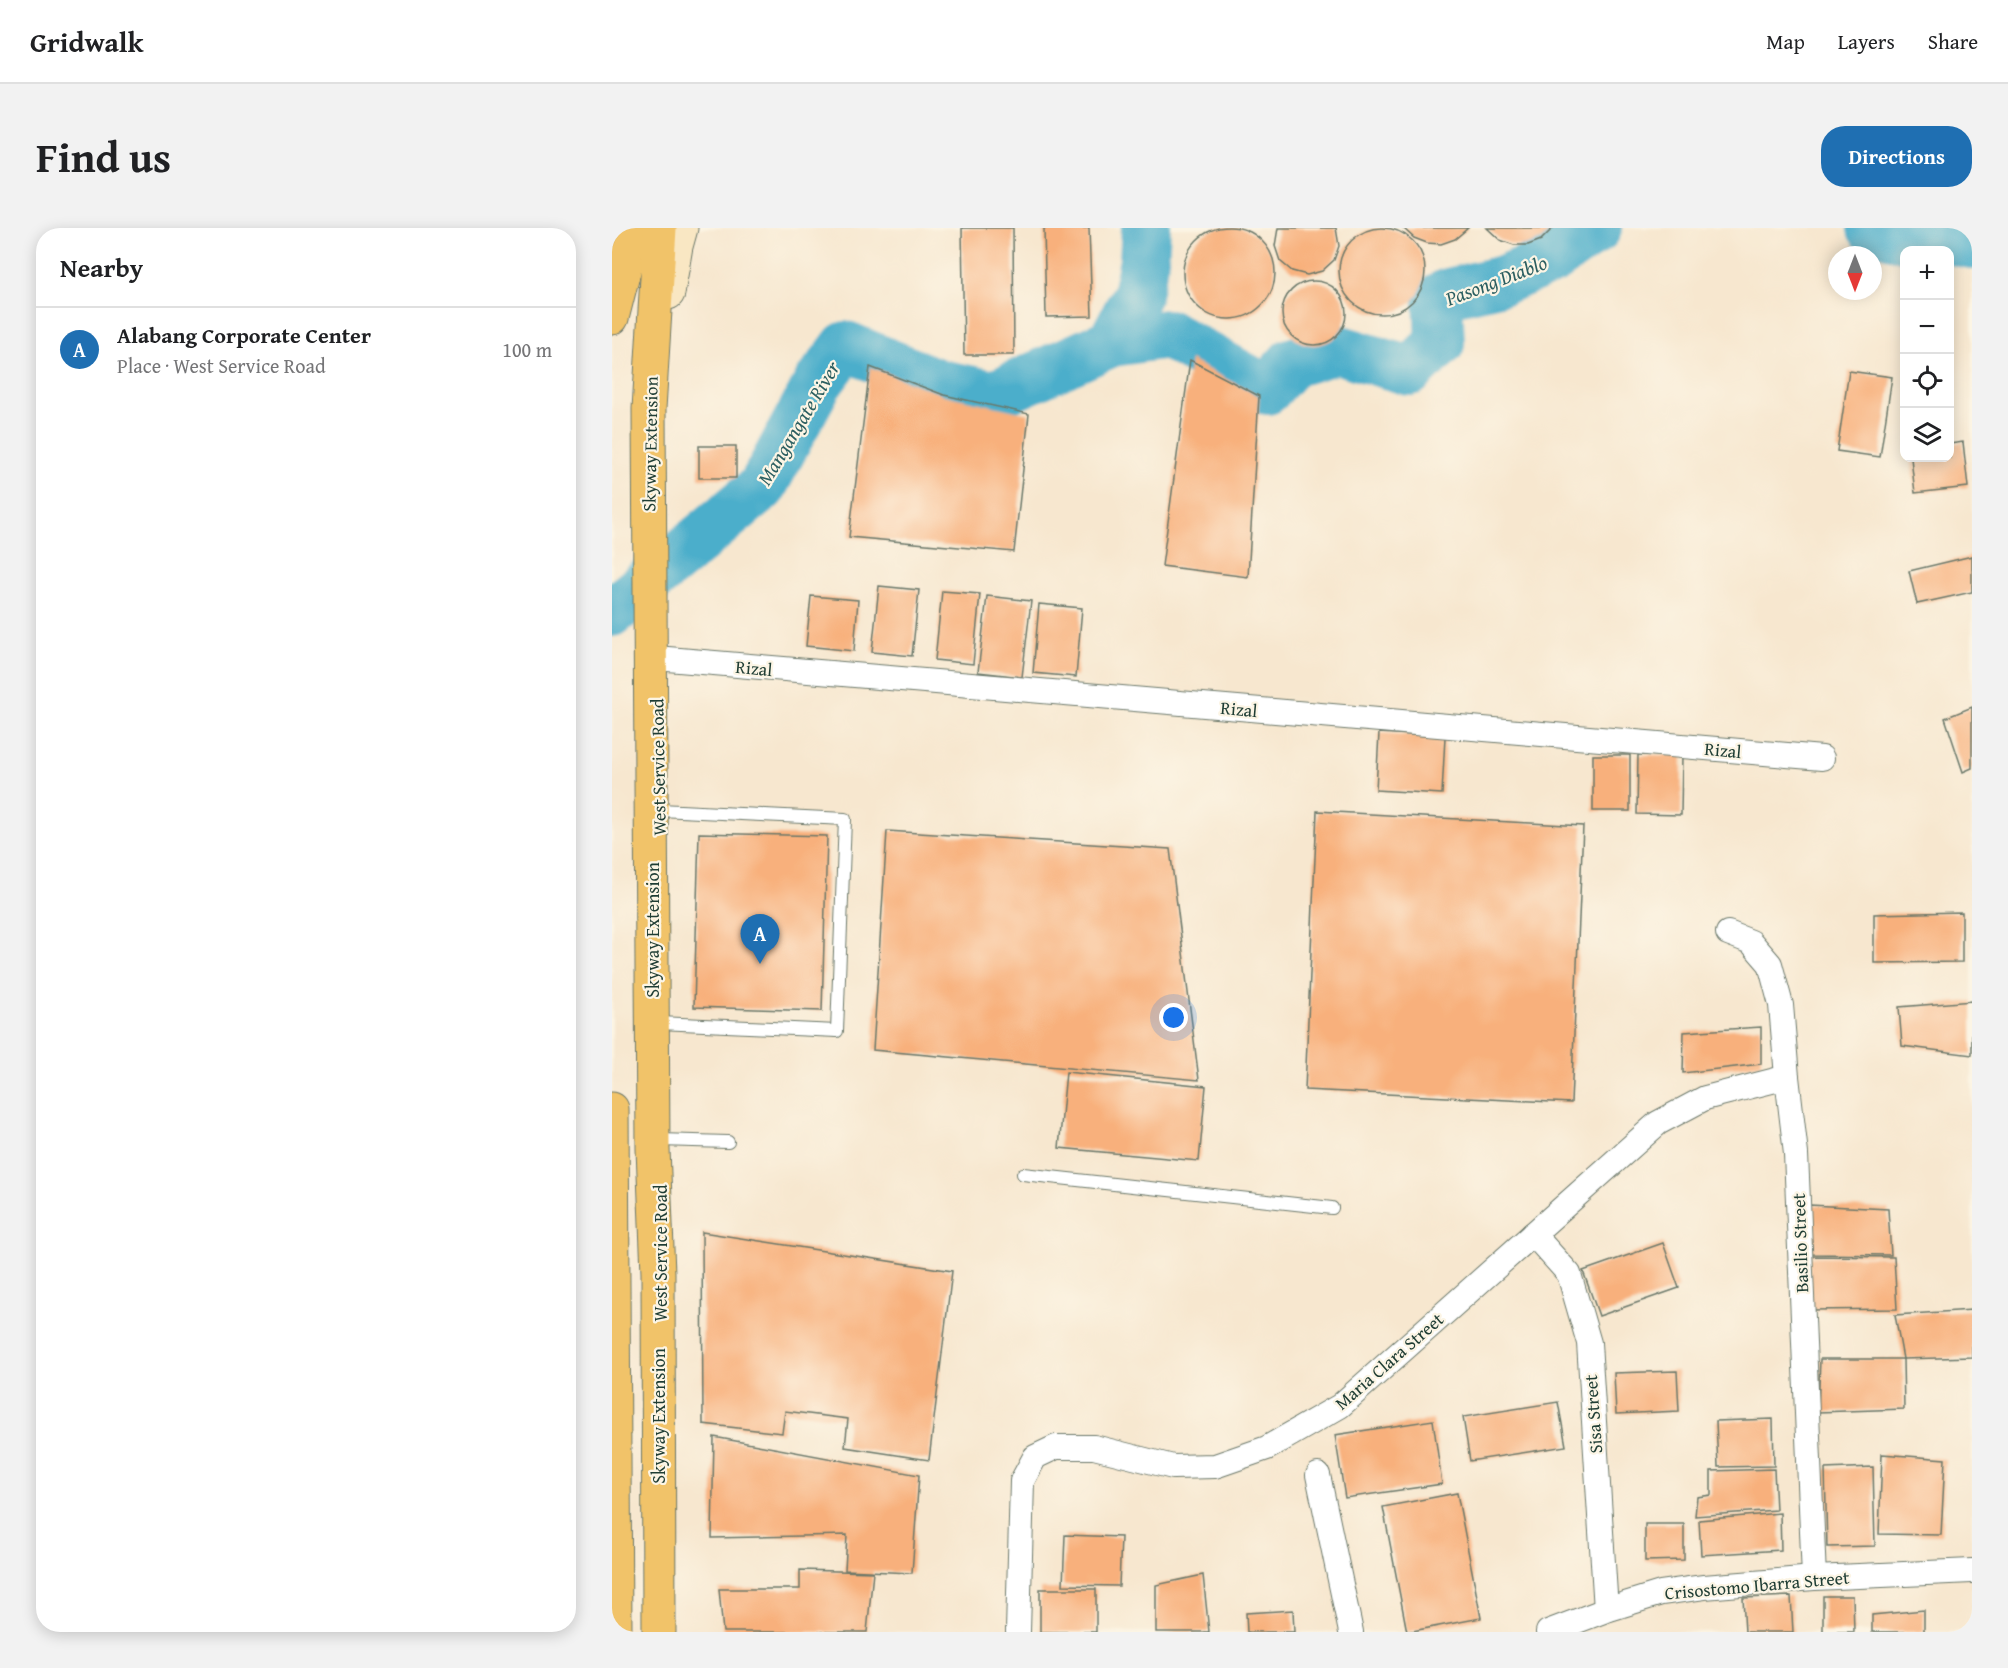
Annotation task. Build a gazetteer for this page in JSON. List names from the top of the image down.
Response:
{
  "streets": {
    "highway": ["Skyway Extension"],
    "main road": ["West Service Road"],
    "street": [
      "Rizal",
      "Basilio Street",
      "Maria Clara Street",
      "Sisa Street",
      "Crisostomo Ibarra Street"
    ]
  },
  "crossings": [
    ["Skyway Extension", "West Service Road"],
    ["Rizal", "West Service Road"],
    ["Basilio Street", "Maria Clara Street"],
    ["Basilio Street", "Crisostomo Ibarra Street"],
    ["Maria Clara Street", "Sisa Street"],
    ["Sisa Street", "Crisostomo Ibarra Street"]
  ],
  "water": ["Pasong Diablo", "Mangangate River"],
  "north": "bottom",
  "page": {
    "header": "Gridwalk",
    "nav": ["Map", "Layers", "Share"],
    "title": "Find us",
    "buttons": "Directions",
    "heading": "Nearby",
    "map_buttons": ["+", "−"],
    "list": [
      {
        "mark": "A",
        "name": "Alabang Corporate Center",
        "note": "Place · West Service Road",
        "value": "100 m"
      }
    ],
    "pins": "A"
  }
}
